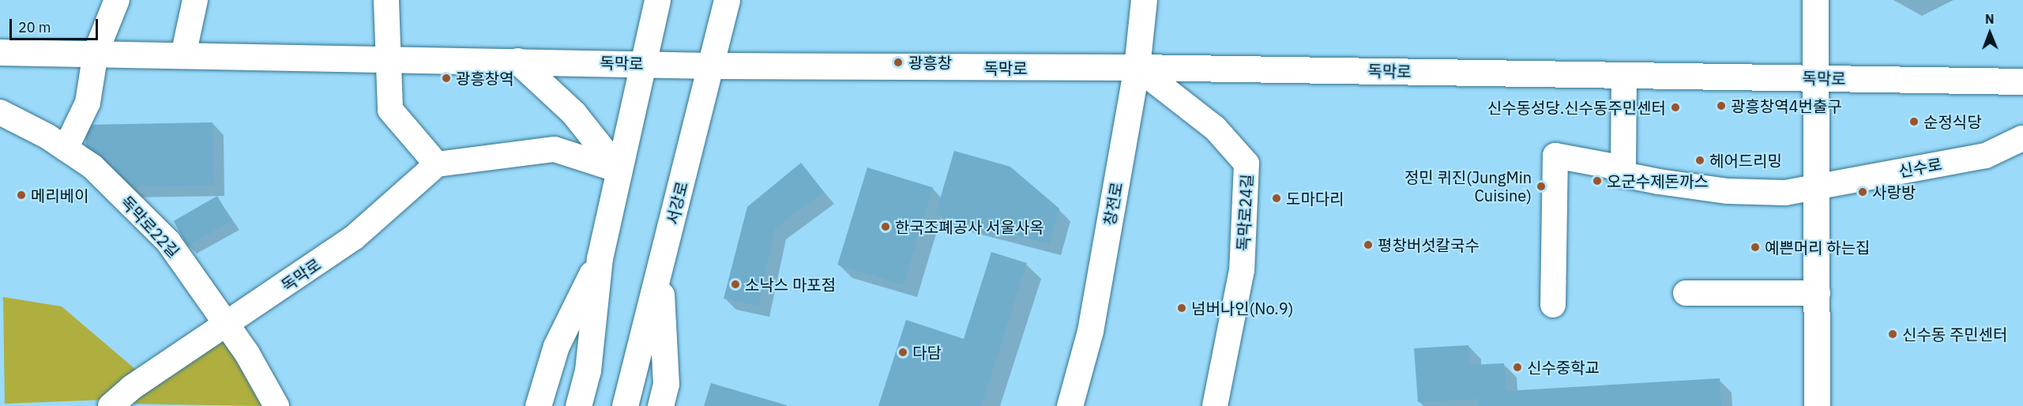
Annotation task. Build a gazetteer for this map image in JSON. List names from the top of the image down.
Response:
{
  "streets": {
    "main road": ["독막로", "서강로", "창전로"],
    "street": ["신수로", "독막로24길", "독막로22길"]
  },
  "crossings": [
    ["독막로", "서강로"],
    ["독막로", "창전로"],
    ["독막로", "독막로24길"],
    ["독막로", "독막로22길"],
    ["창전로", "독막로24길"]
  ],
  "places": [
    "광흥창",
    "광흥창역",
    "광흥창역4번출구",
    "신수동성당.신수동주민센터",
    "순정식당",
    "헤어드리밍",
    "오군수제돈까스",
    "정민 퀴진(JungMin Cuisine)",
    "사랑방",
    "메리베이",
    "도마다리",
    "한국조폐공사 서울사옥",
    "평창버섯칼국수",
    "예쁜머리 하는집",
    "소낙스 마포점",
    "넘버나인(No.9)",
    "신수동 주민센터",
    "다담",
    "신수중학교"
  ],
  "scale_bar": "20 m",
  "north": "top"
}
